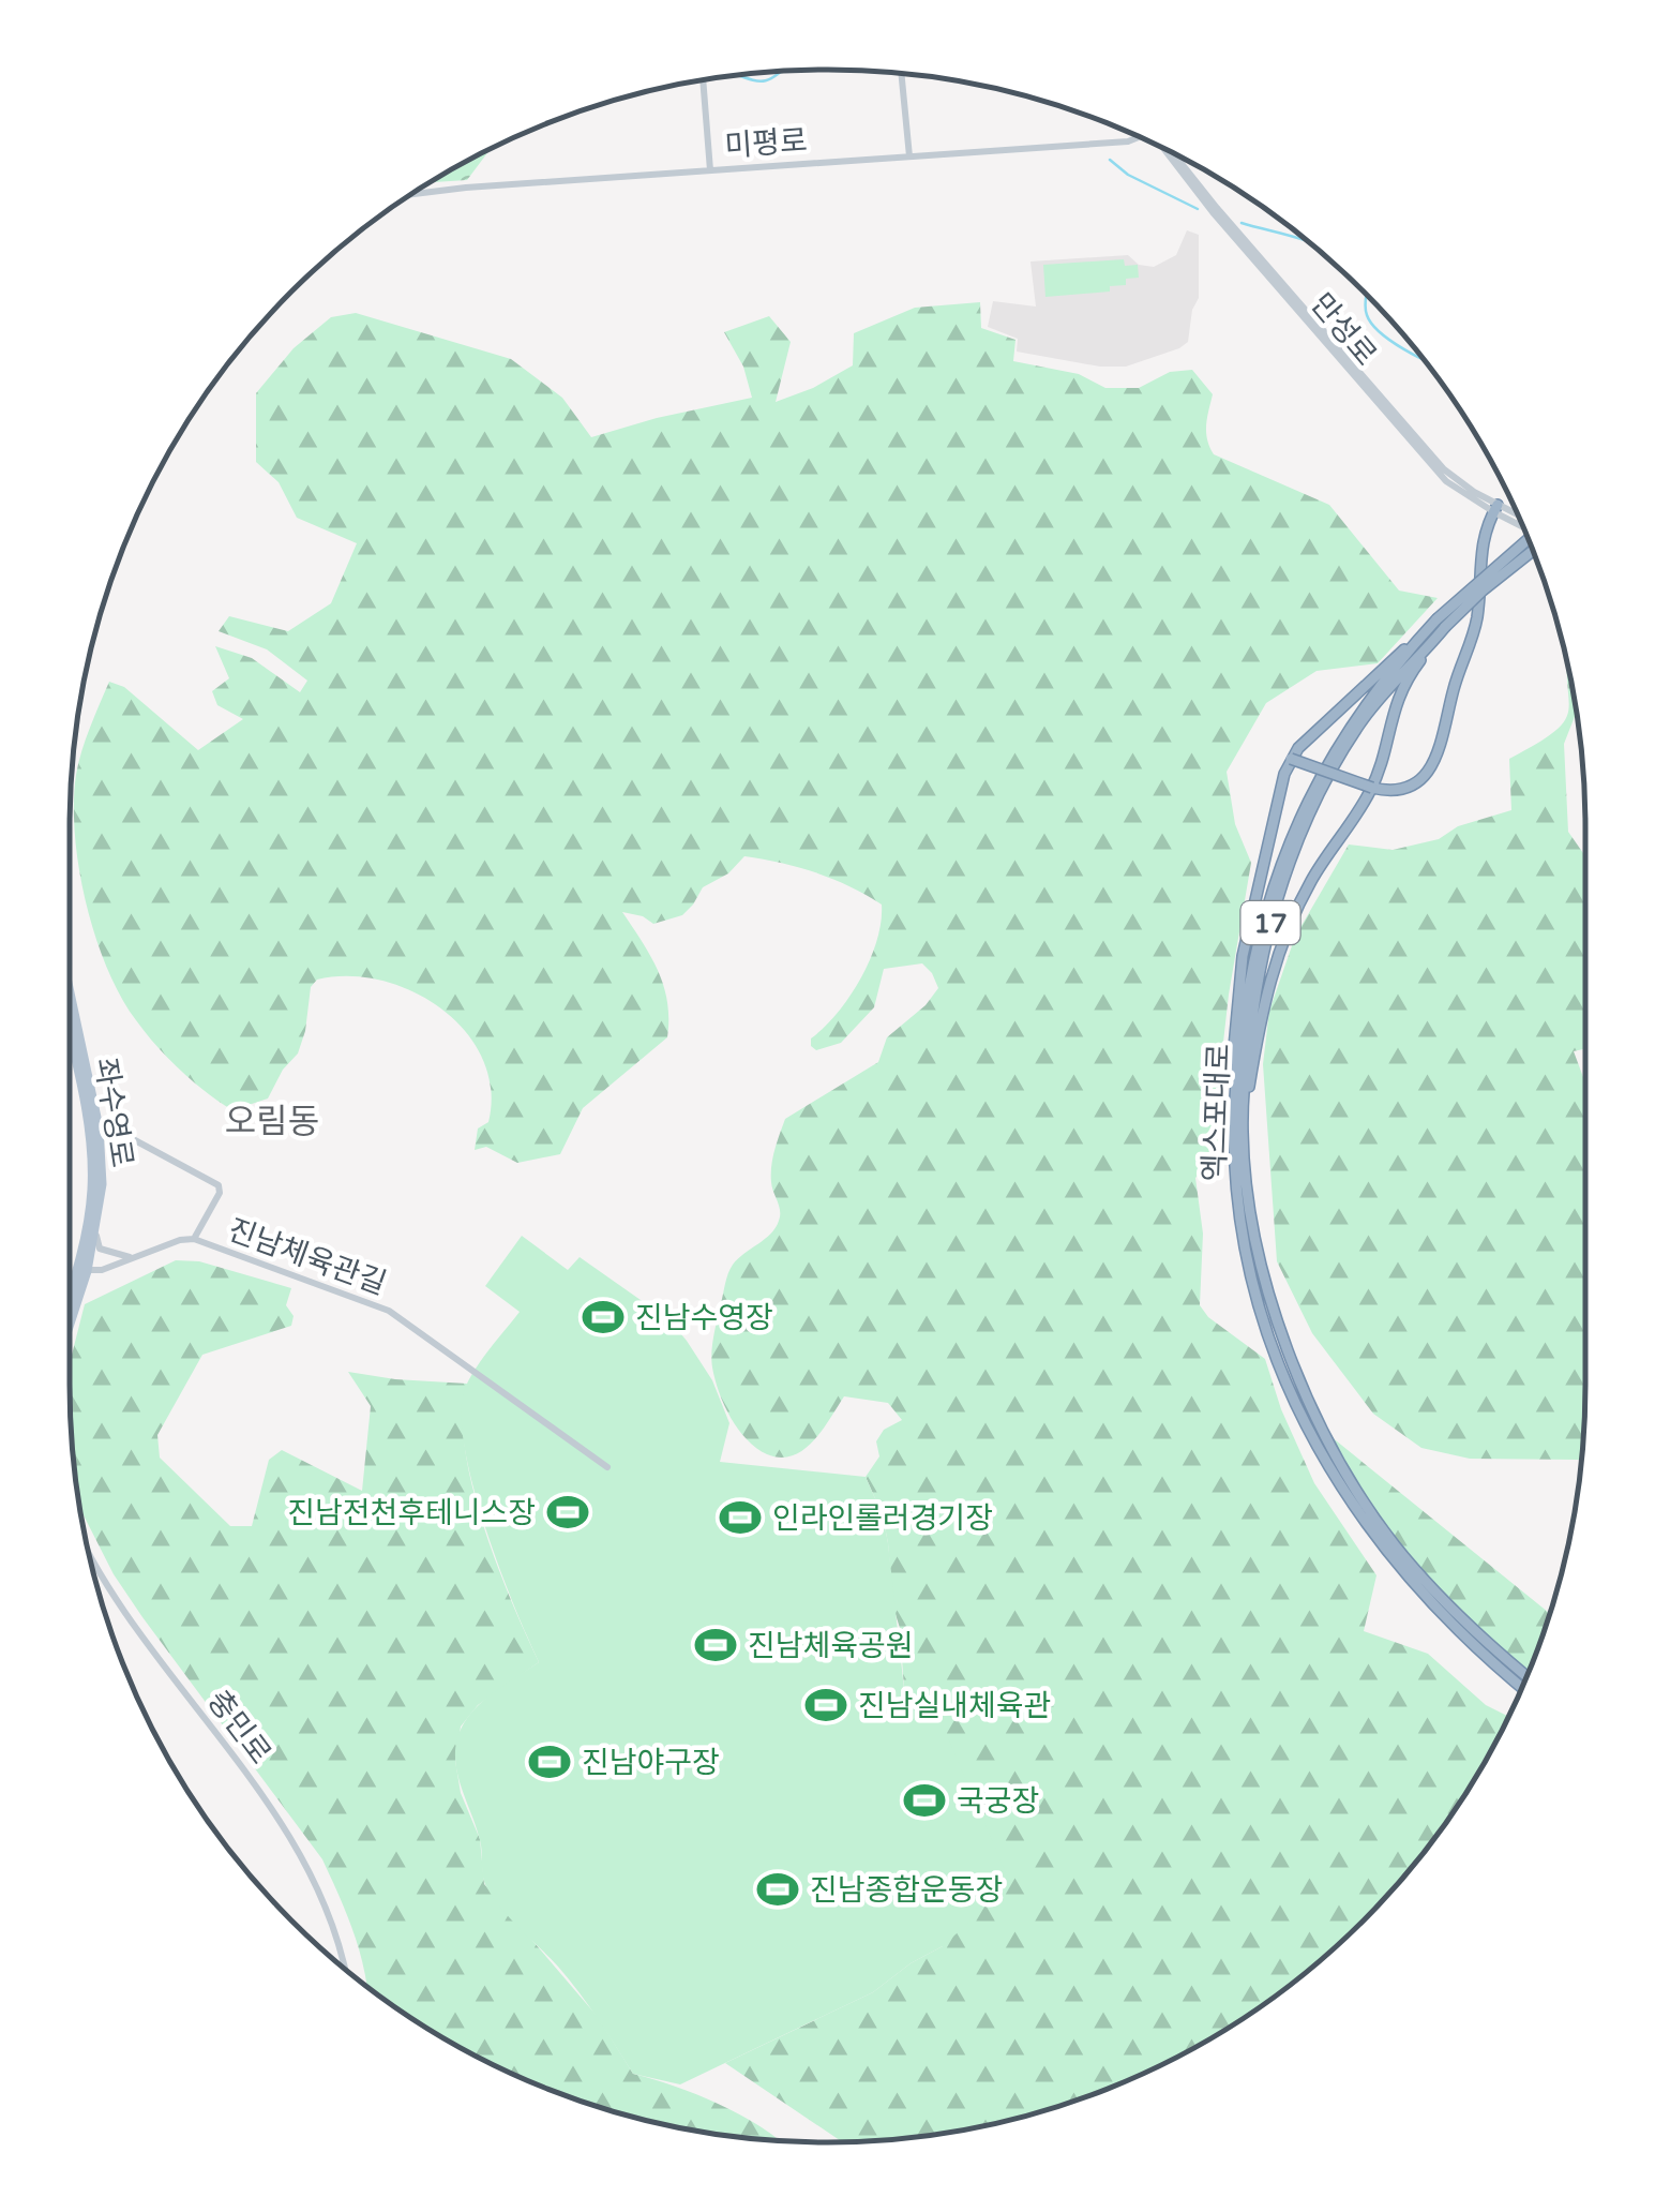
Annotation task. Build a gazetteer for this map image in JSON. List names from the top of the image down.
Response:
{
  "streets": {
    "highway": ["17", "엑스포대로"],
    "main road": ["좌수영로"],
    "street": [
      "미평로",
      "만성로",
      "진남체육관길",
      "충민로"
    ]
  },
  "crossings": [
    ["좌수영로", "진남체육관길"]
  ],
  "districts": ["오림동"],
  "places": {
    "sports": [
      "진남수영장",
      "진남전천후테니스장",
      "인라인롤러경기장",
      "진남체육공원",
      "진남실내체육관",
      "진남야구장",
      "국궁장",
      "진남종합운동장"
    ]
  }
}
